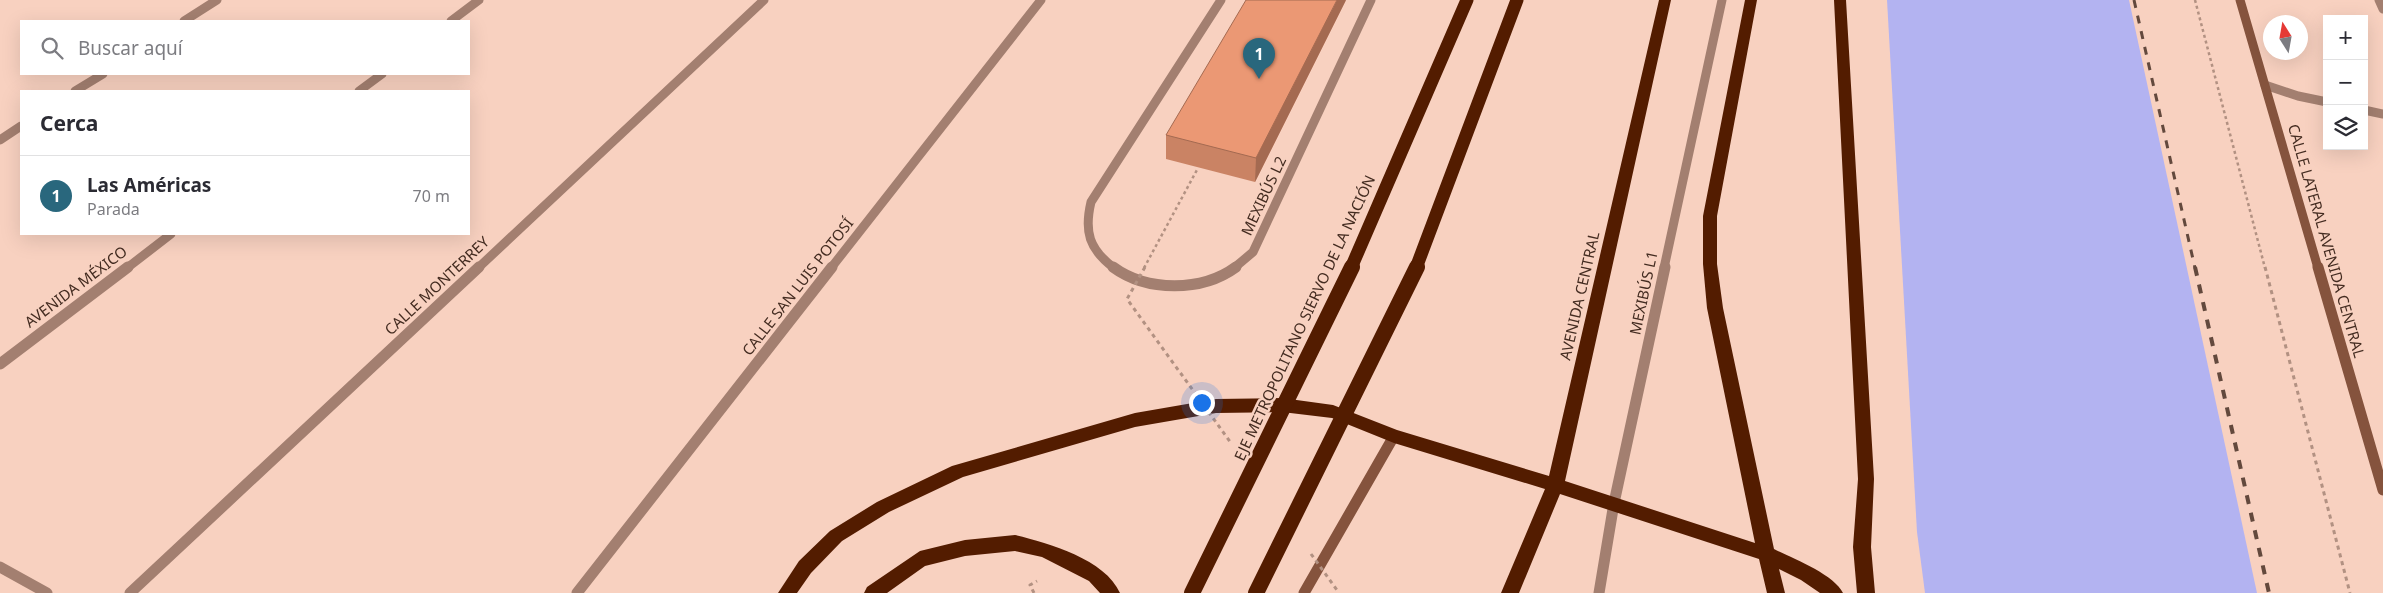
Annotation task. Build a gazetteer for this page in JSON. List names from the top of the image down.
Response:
{
  "streets": {
    "highway": ["AVENIDA CENTRAL", "EJE METROPOLITANO SIERVO DE LA NACIÓN"],
    "main road": ["CALLE LATERAL AVENIDA CENTRAL"],
    "street": [
      "MEXIBÚS L2",
      "CALLE MONTERREY",
      "AVENIDA MÉXICO",
      "CALLE SAN LUIS POTOSÍ",
      "MEXIBÚS L1"
    ]
  },
  "north": "top",
  "page": {
    "map_buttons": ["+", "−"],
    "search": "Buscar aquí",
    "pins": "1",
    "heading": "Cerca",
    "list": [
      {
        "mark": "1",
        "name": "Las Américas",
        "note": "Parada",
        "value": "70 m"
      }
    ]
  }
}
